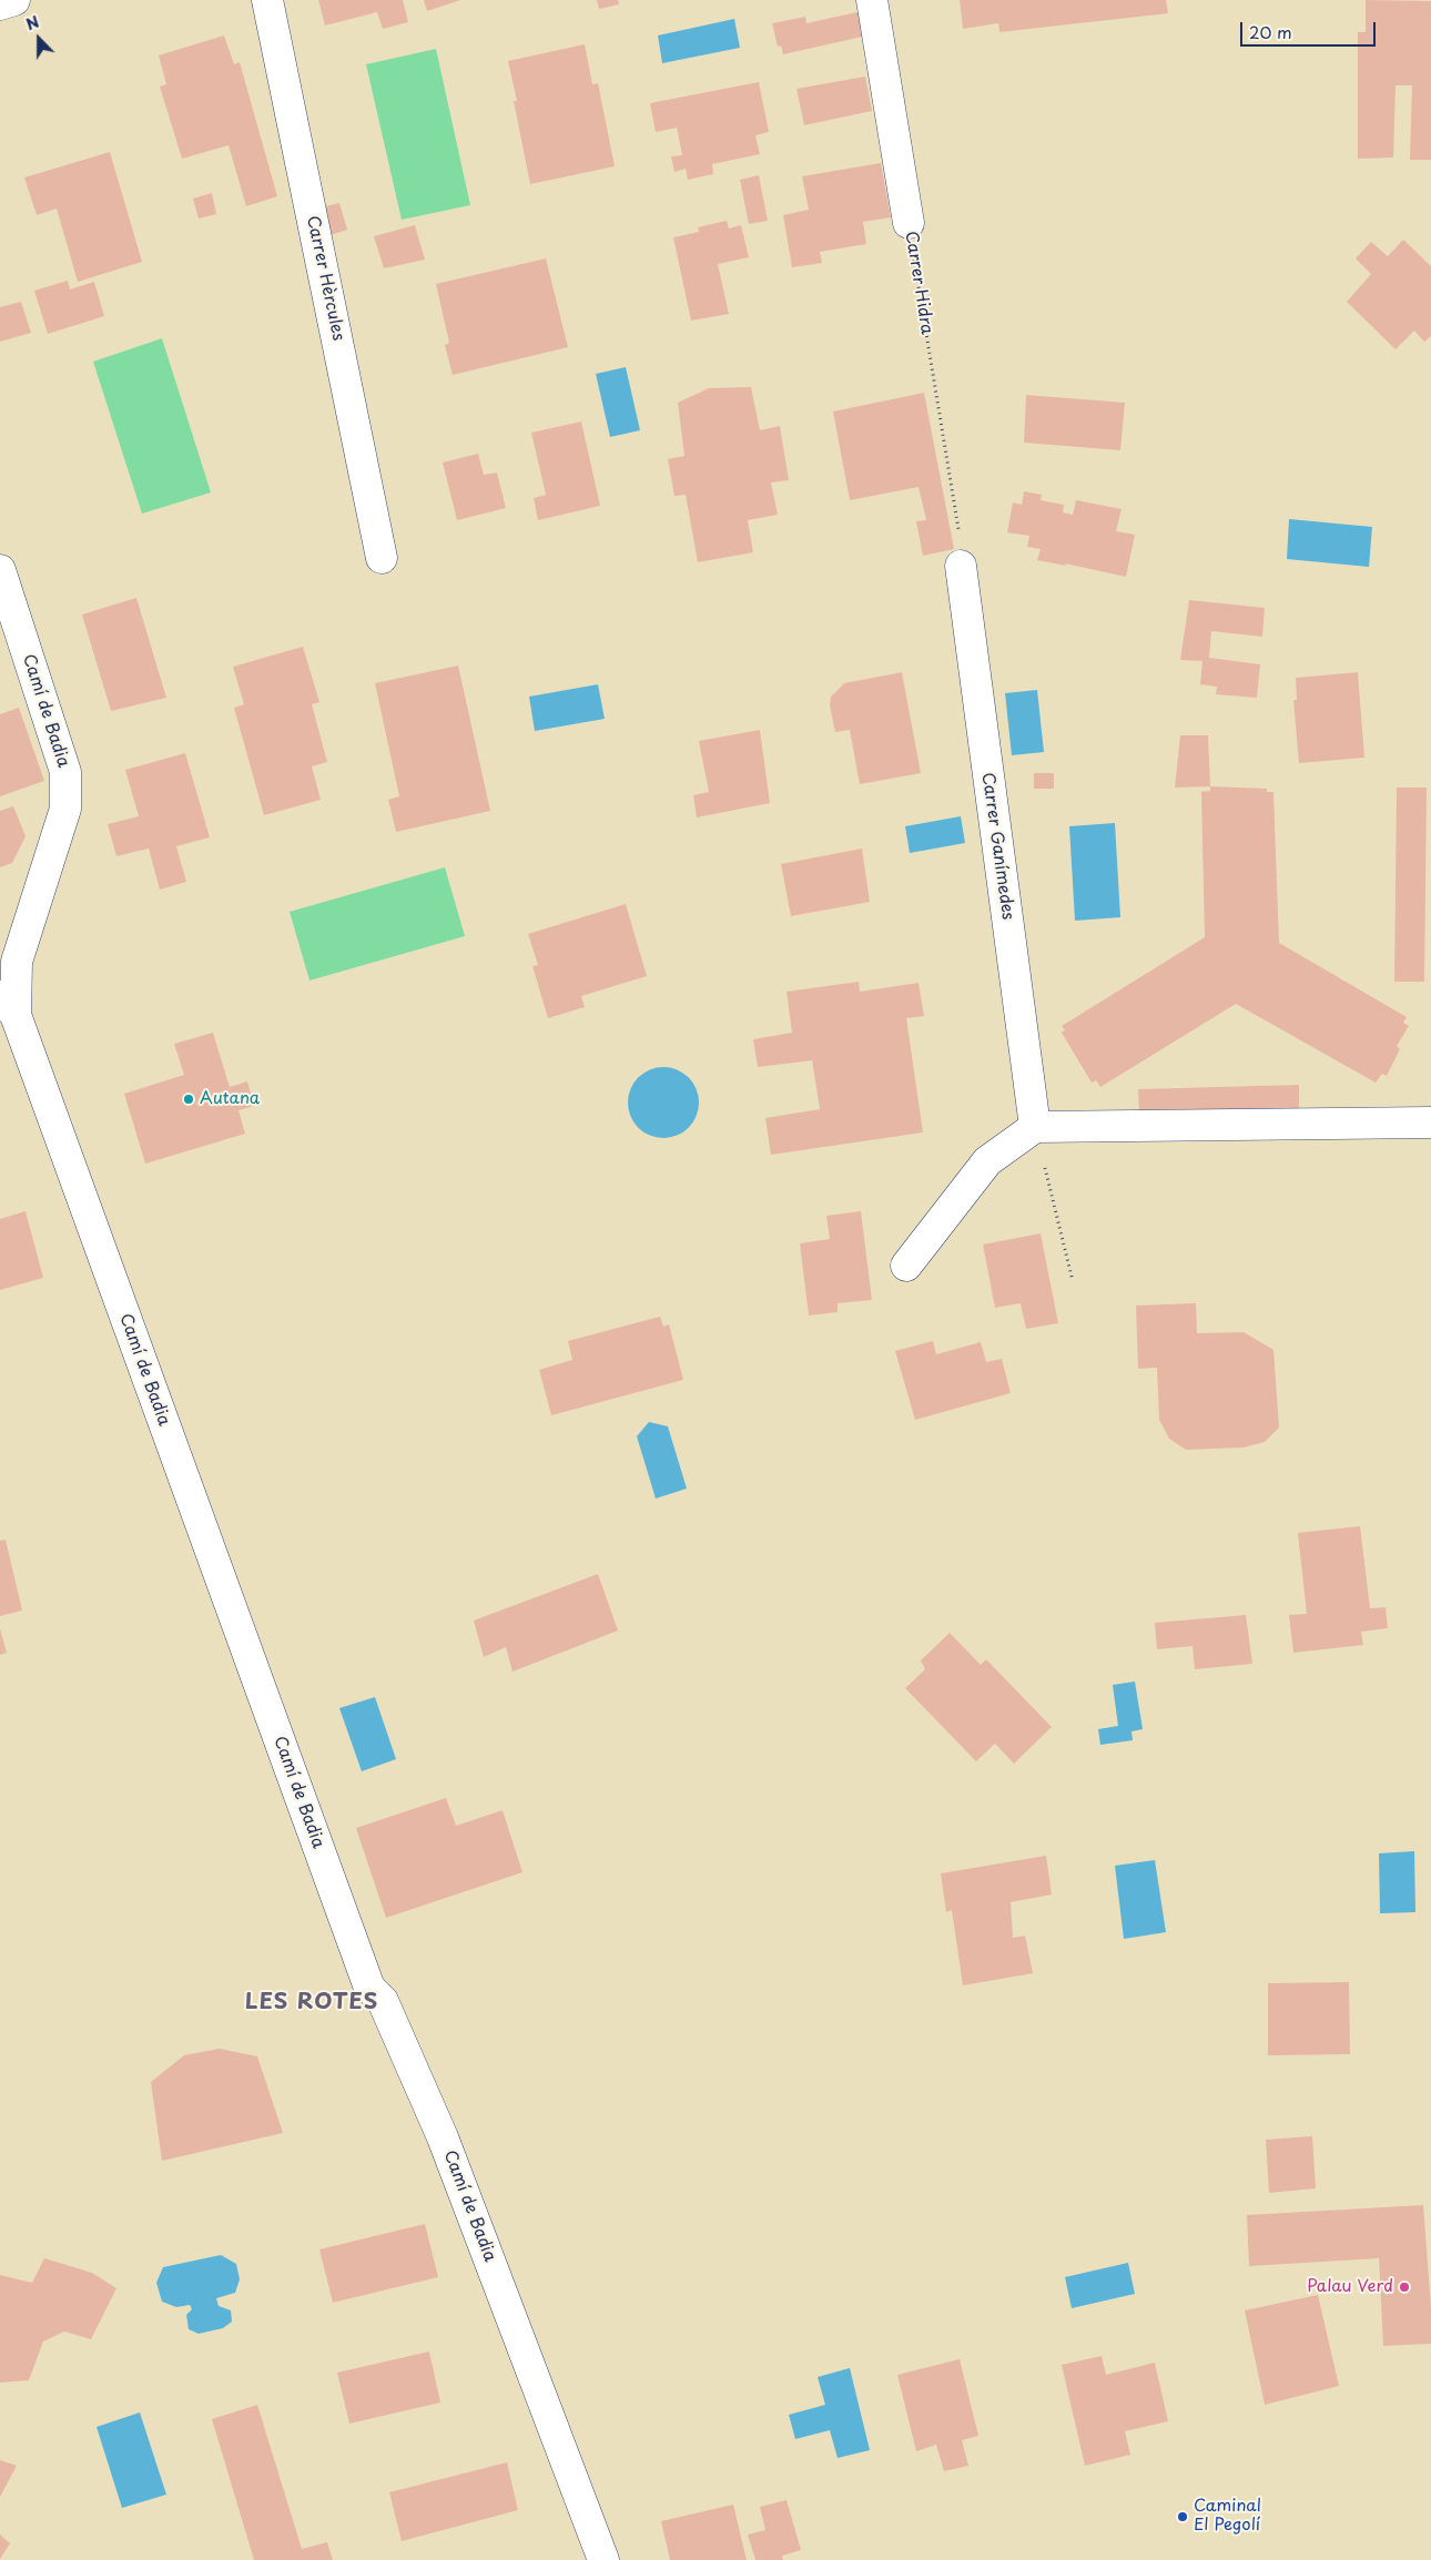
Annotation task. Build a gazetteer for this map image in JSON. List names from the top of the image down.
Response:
{
  "streets": {
    "street": [
      "Carrer Hèrcules",
      "Carrer Hidra",
      "Camí de Badia",
      "Carrer Ganímedes"
    ]
  },
  "crossings": [
    ["Carrer Hidra", "Carrer Ganímedes"]
  ],
  "districts": ["LES ROTES"],
  "places": ["Autana", "Palau Verd", "Caminal El Pegolí"],
  "scale_bar": "20 m",
  "north": "top"
}
